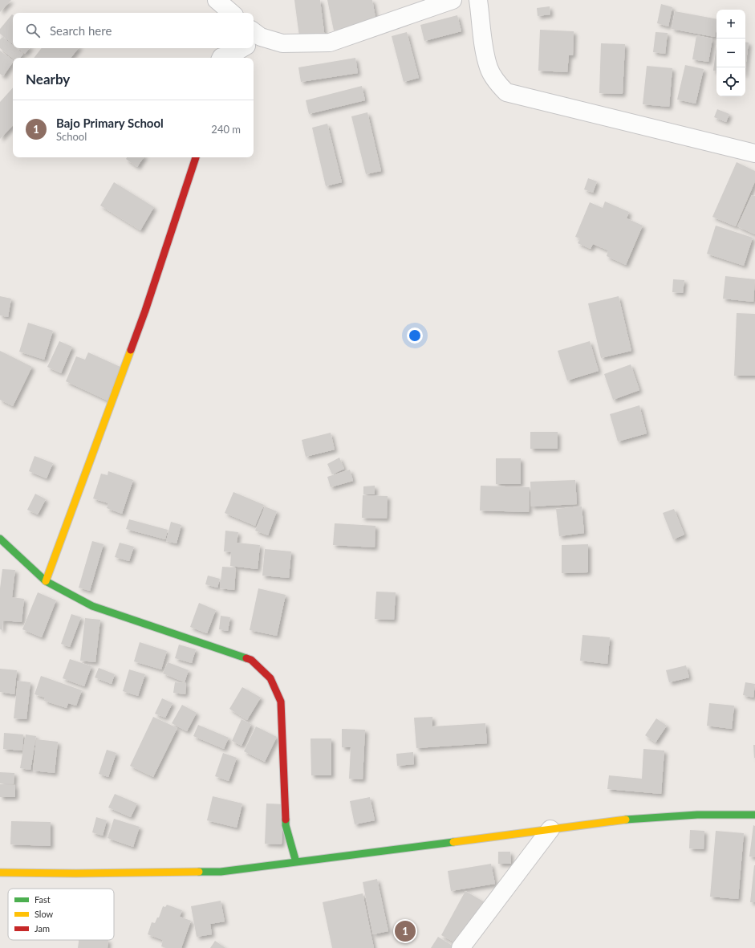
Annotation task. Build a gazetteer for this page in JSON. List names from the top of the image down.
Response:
{
  "legend": ["Fast", "Slow", "Jam"],
  "page": {
    "map_buttons": ["+", "−"],
    "search": "Search here",
    "heading": "Nearby",
    "list": [
      {
        "mark": "1",
        "name": "Bajo Primary School",
        "note": "School",
        "value": "240 m"
      }
    ],
    "pins": "1"
  }
}
